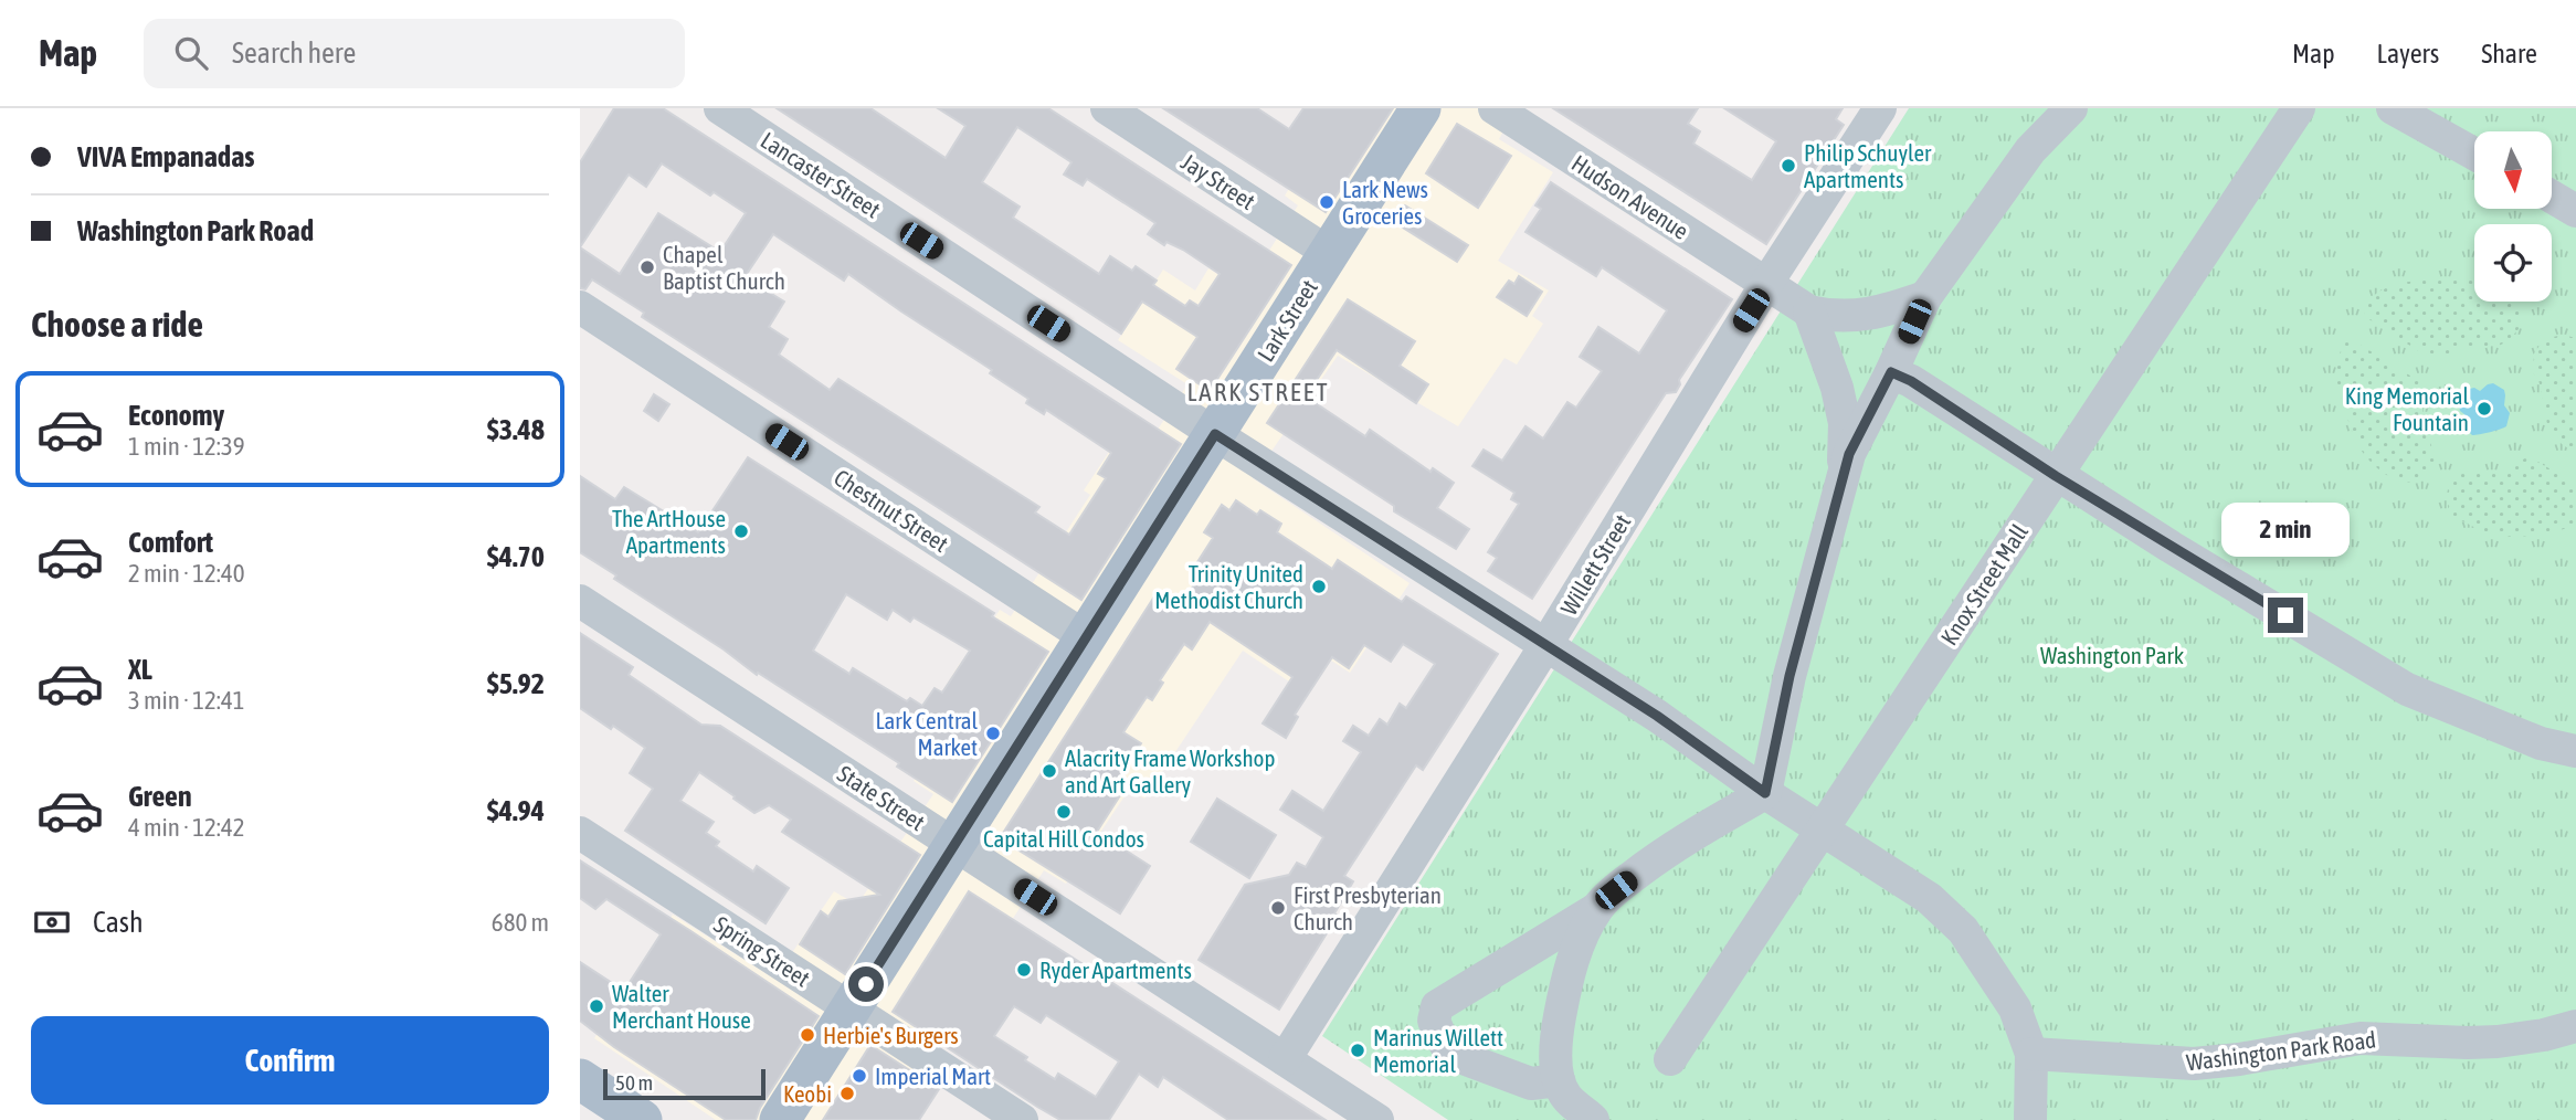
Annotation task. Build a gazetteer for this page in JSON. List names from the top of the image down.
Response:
{
  "streets": {
    "main road": ["Lark Street"],
    "street": [
      "Lancaster Street",
      "Jay Street",
      "Hudson Avenue",
      "Chestnut Street",
      "Willett Street",
      "Knox Street Mall",
      "State Street",
      "Spring Street",
      "Washington Park Road"
    ]
  },
  "crossings": [
    ["Lancaster Street", "Lark Street"],
    ["Lancaster Street", "Willett Street"],
    ["Jay Street", "Lark Street"],
    ["Hudson Avenue", "Willett Street"],
    ["Lark Street", "Chestnut Street"],
    ["Lark Street", "State Street"],
    ["Lark Street", "Spring Street"],
    ["Willett Street", "State Street"]
  ],
  "districts": ["LARK STREET"],
  "parks": ["Washington Park"],
  "places": [
    "Philip Schuyler Apartments",
    "Lark News Groceries",
    "Chapel Baptist Church",
    "King Memorial Fountain",
    "The ArtHouse Apartments",
    "Trinity United Methodist Church",
    "Lark Central Market",
    "Alacrity Frame Workshop and Art Gallery",
    "Capital Hill Condos",
    "First Presbyterian Church",
    "Ryder Apartments",
    "Walter Merchant House",
    "Herbie's Burgers",
    "Marinus Willett Memorial",
    "Imperial Mart",
    "Keobi"
  ],
  "scale_bar": "50 m",
  "north": "bottom",
  "page": {
    "header": "Map",
    "search": "Search here",
    "nav": ["Map", "Layers", "Share"],
    "banner": ["VIVA Empanadas", "Washington Park Road"],
    "heading": "Choose a ride",
    "list": [
      {
        "name": "Economy",
        "note": "1 min · 12:39",
        "value": "$3.48"
      },
      {
        "name": "Comfort",
        "note": "2 min · 12:40",
        "value": "$4.70"
      },
      {
        "name": "XL",
        "note": "3 min · 12:41",
        "value": "$5.92"
      },
      {
        "name": "Green",
        "note": "4 min · 12:42",
        "value": "$4.94"
      }
    ],
    "bubble": "2 min",
    "pay": ["Cash", "680 m"],
    "buttons": "Confirm",
    "scale": "50 m"
  }
}
